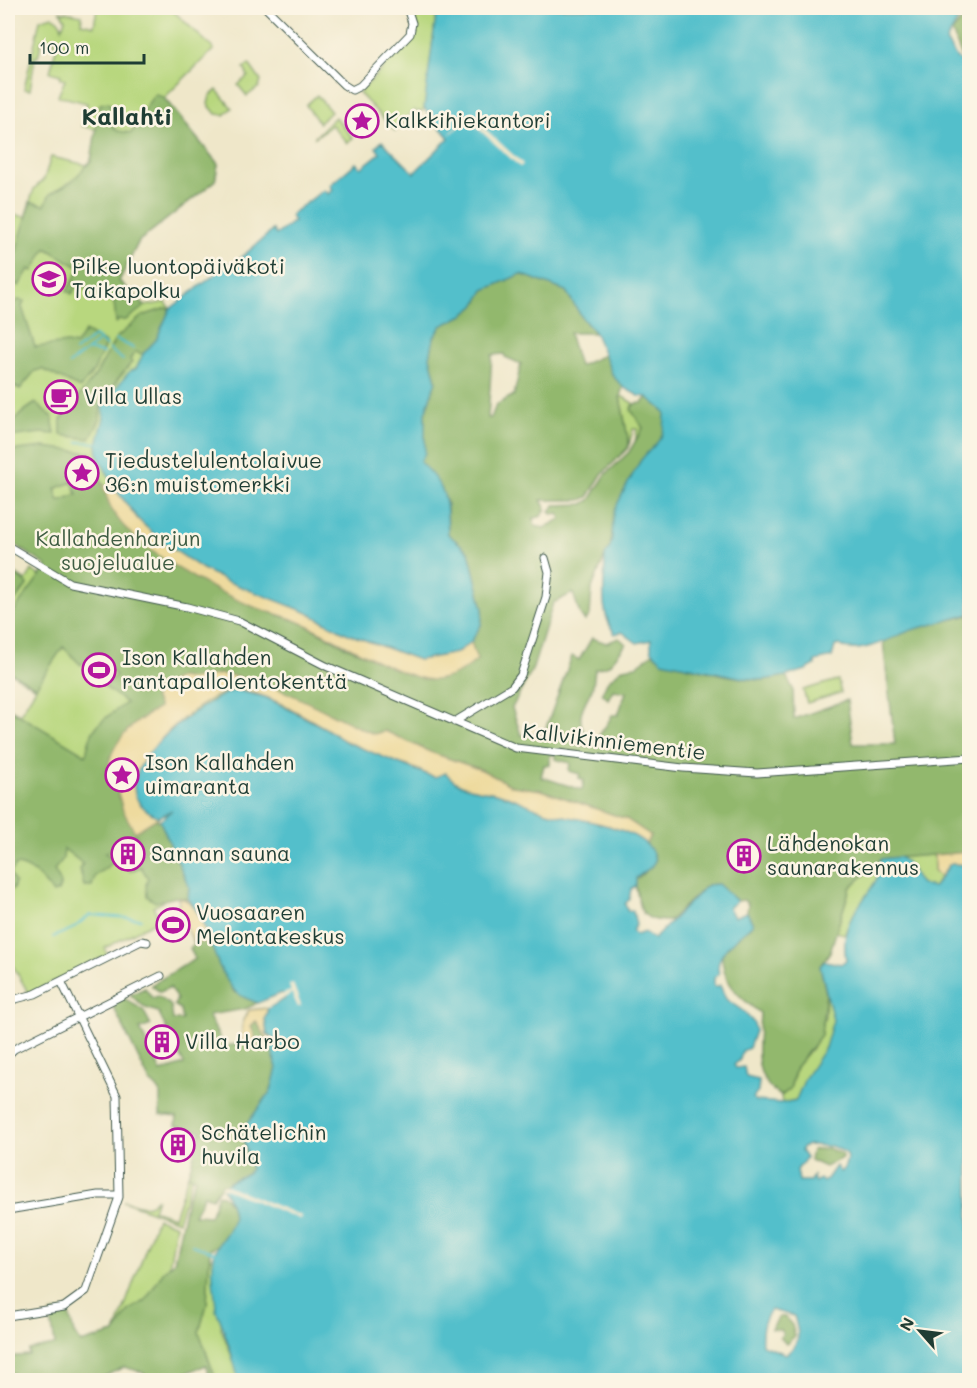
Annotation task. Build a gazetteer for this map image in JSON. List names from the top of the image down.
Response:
{
  "streets": {
    "street": ["Kallvikinniementie"]
  },
  "districts": ["Kallahti"],
  "parks": ["Kallahdenharjun suojelualue"],
  "places": {
    "place": ["Kalkkihiekantori", "Tiedustelulentolaivue 36:n muistomerkki", "Ison Kallahden uimaranta"],
    "school or university": ["Pilke luontopäiväkoti Taikapolku"],
    "cafe": ["Villa Ullas"],
    "sports": ["Ison Kallahden rantapallolentokenttä", "Vuosaaren Melontakeskus"],
    "building": [
      "Sannan sauna",
      "Lähdenokan saunarakennus",
      "Villa Harbo",
      "Schätelichin huvila"
    ]
  },
  "scale_bar": "100 m",
  "north": "top left"
}
